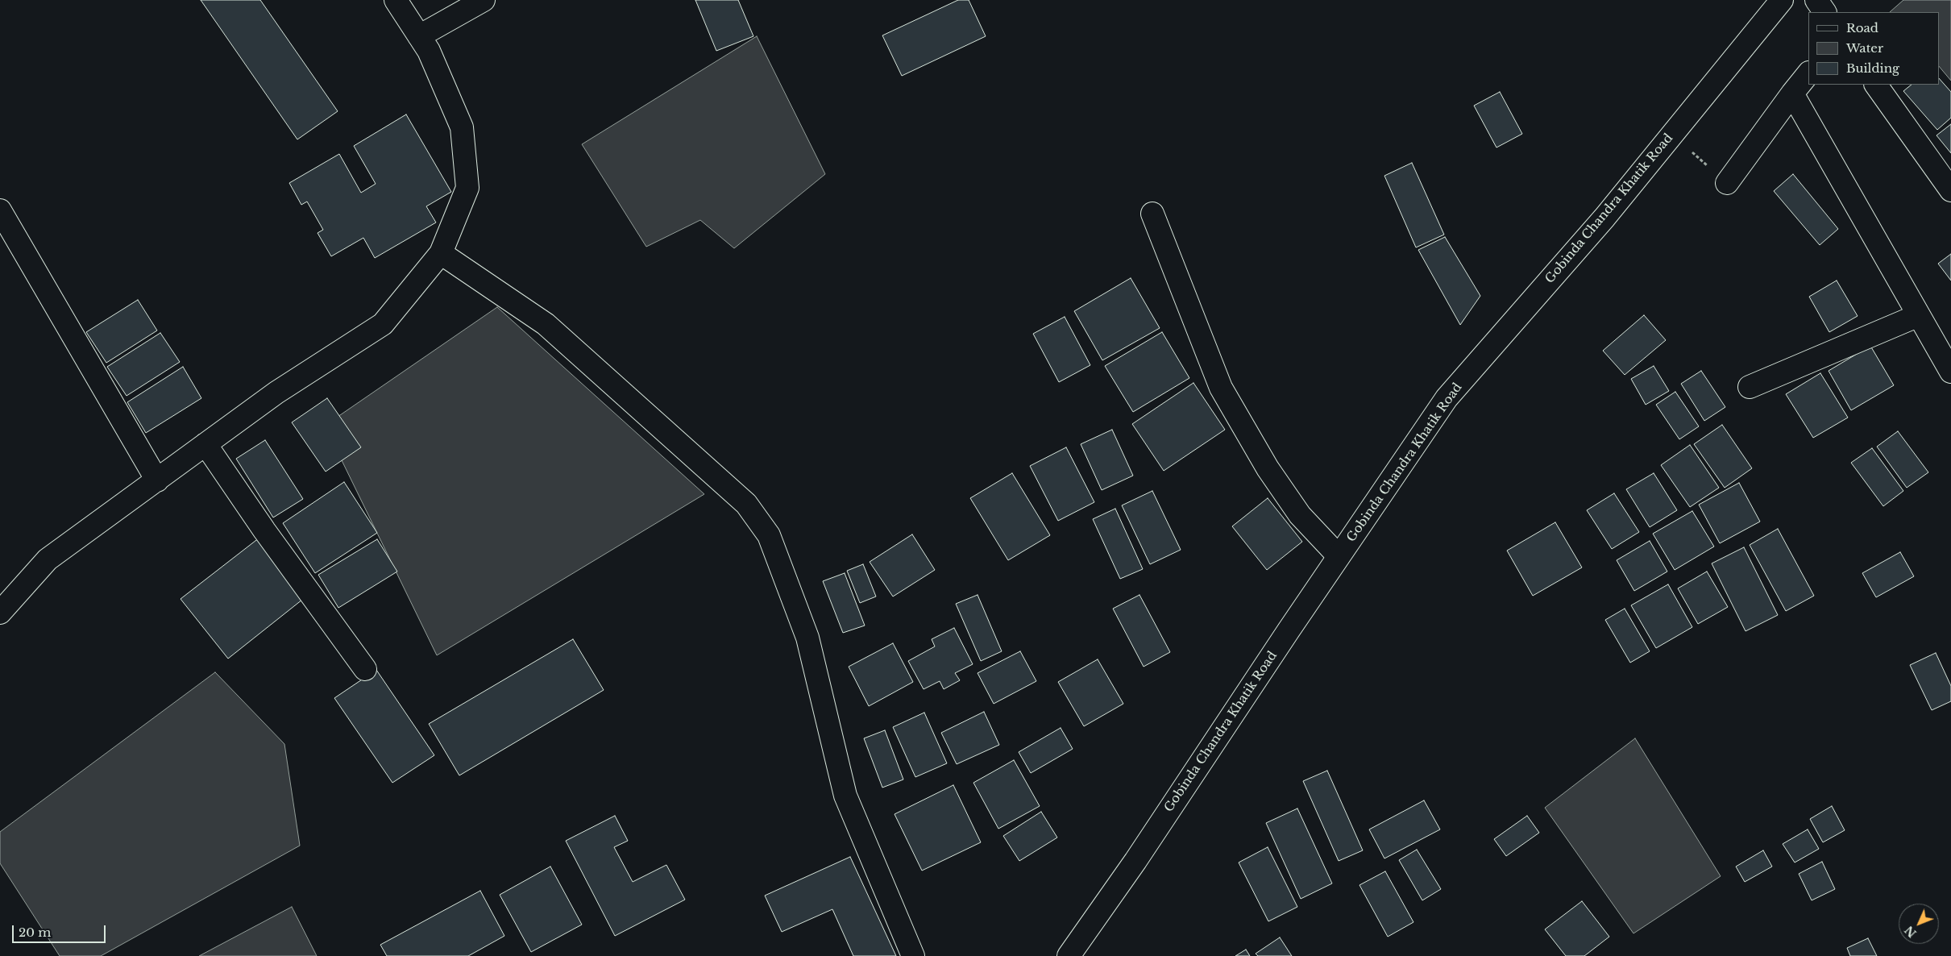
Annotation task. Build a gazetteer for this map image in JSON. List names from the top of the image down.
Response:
{
  "streets": {
    "street": ["Gobinda Chandra Khatik Road"]
  },
  "legend": ["Road", "Water", "Building"],
  "scale_bar": "20 m",
  "north": "bottom left"
}
